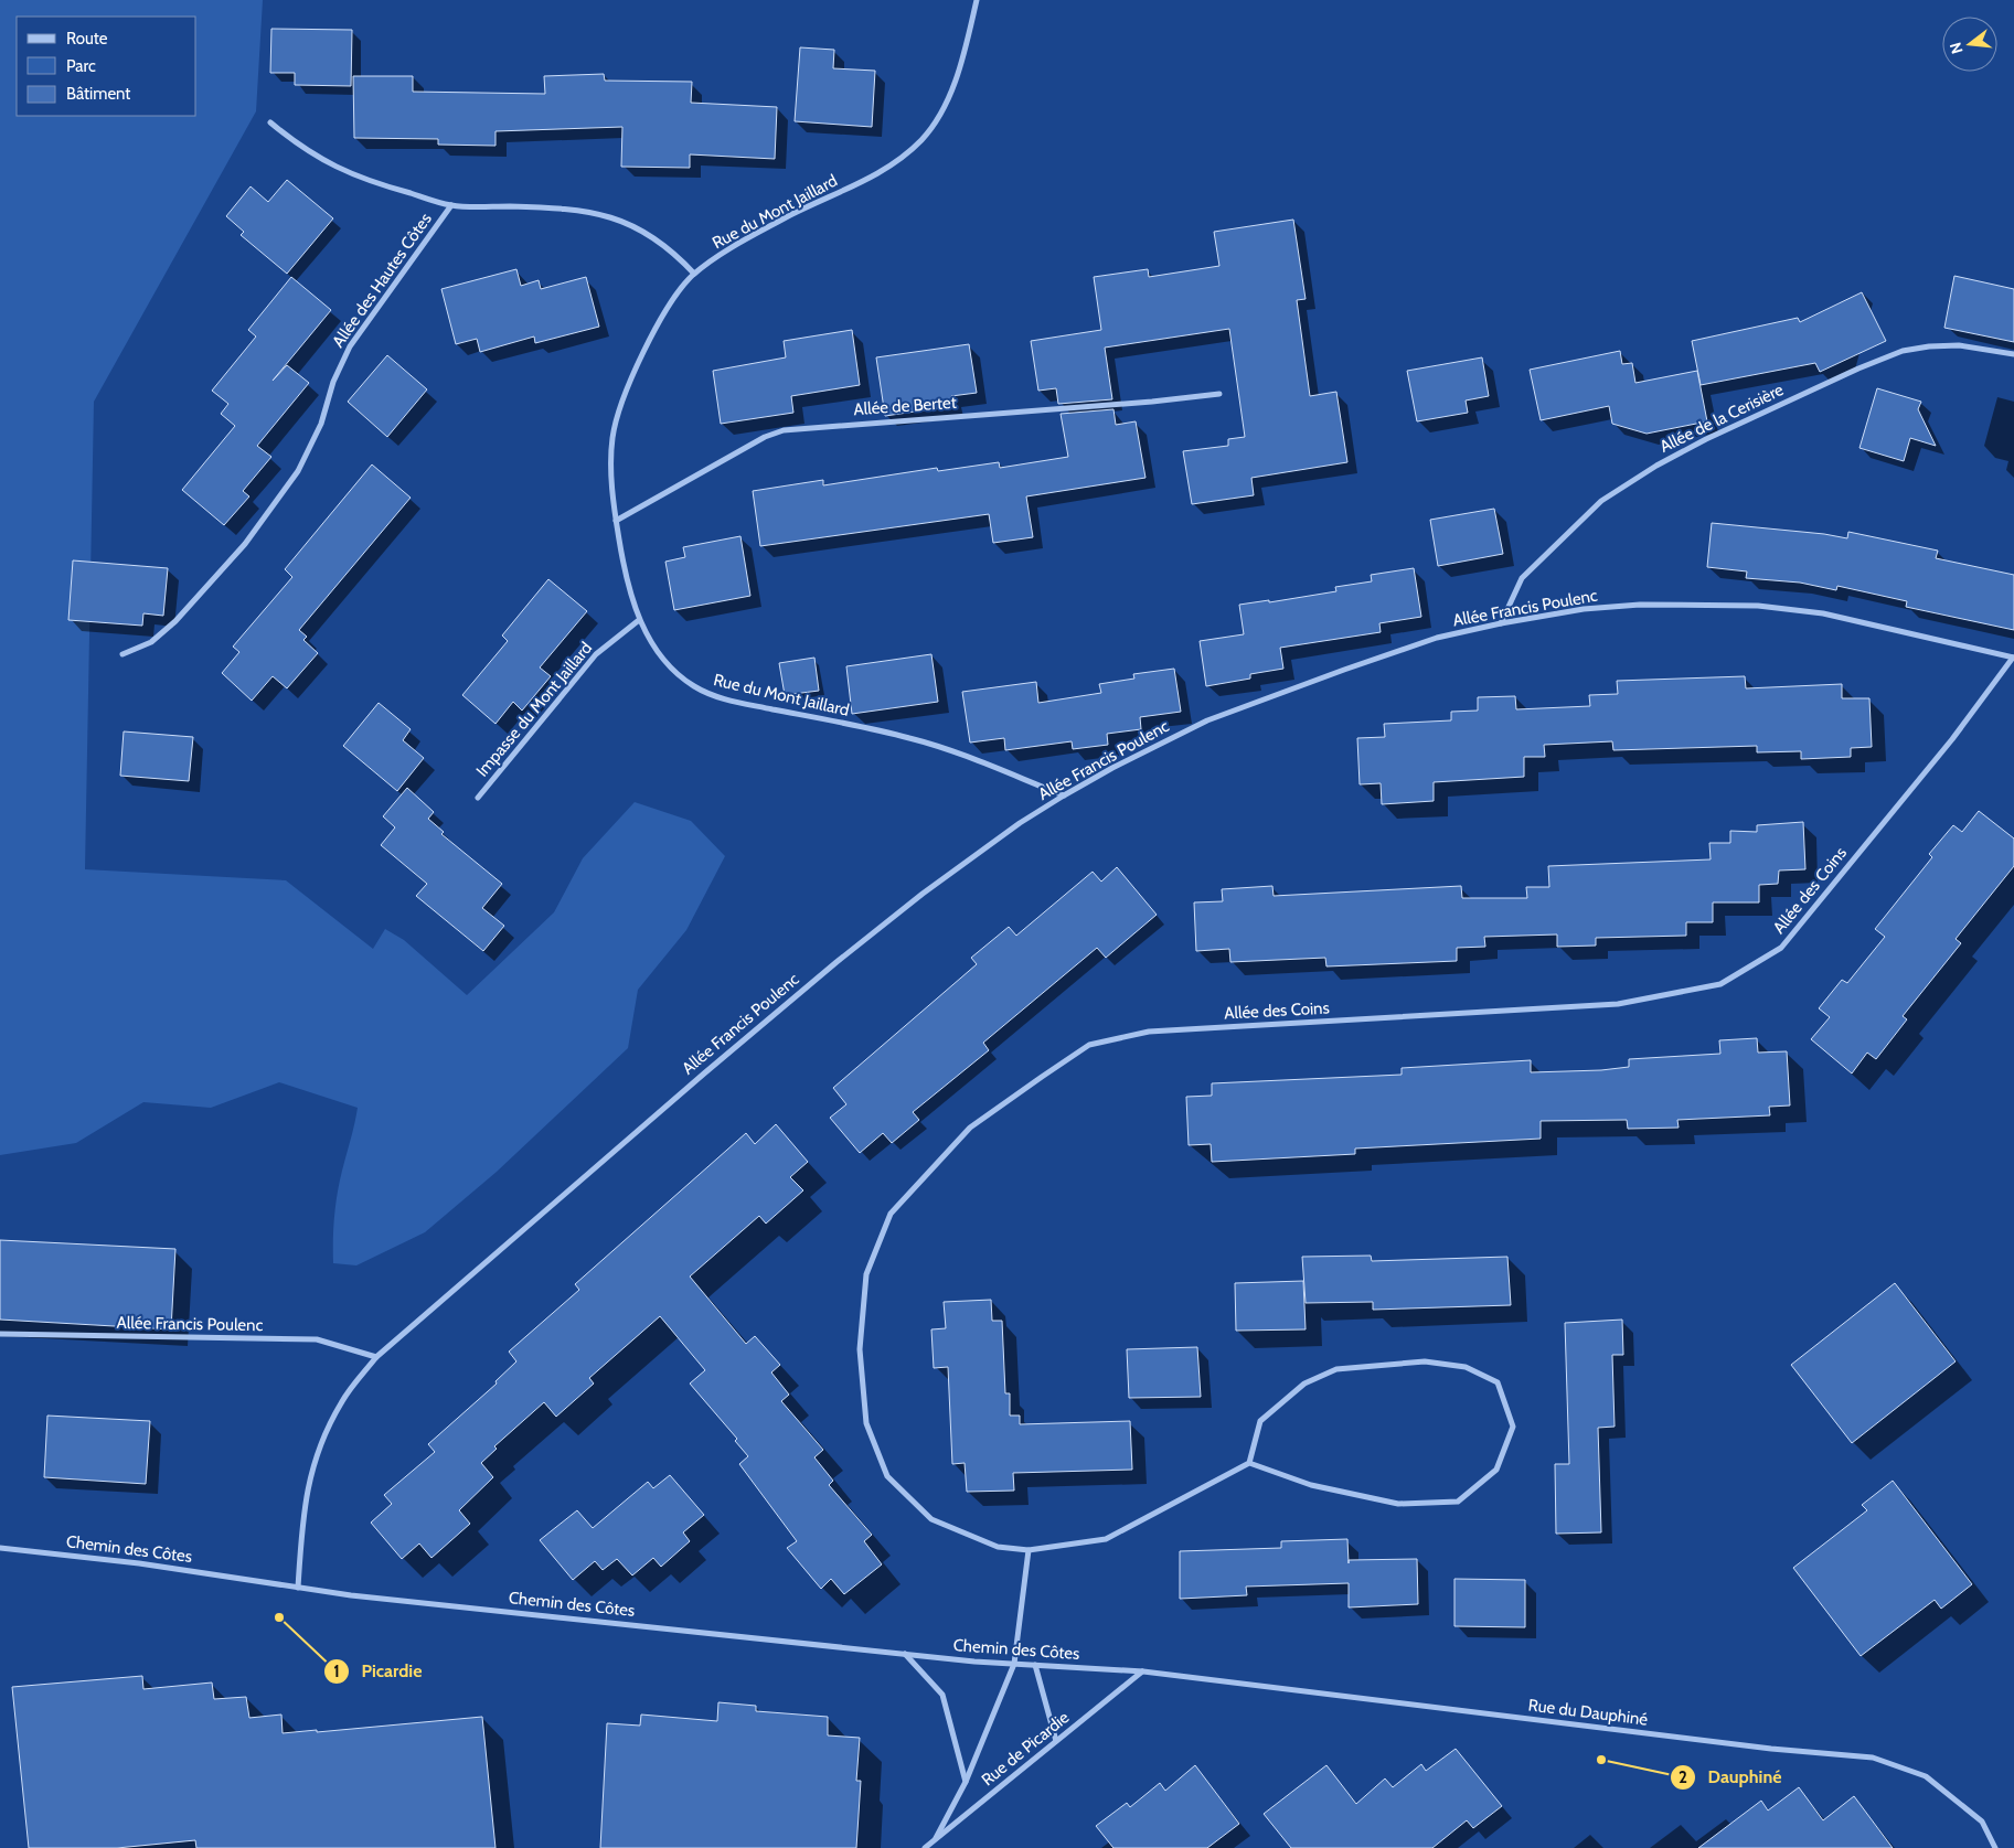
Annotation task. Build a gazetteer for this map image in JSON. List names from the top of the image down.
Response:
{
  "streets": {
    "street": [
      "Rue du Mont Jaillard",
      "Allée des Hautes Côtes",
      "Allée de Bertet",
      "Allée de la Cerisière",
      "Allée Francis Poulenc",
      "Impasse du Mont Jaillard",
      "Allée des Coins",
      "Chemin des Côtes",
      "Rue du Dauphiné",
      "Rue de Picardie"
    ]
  },
  "crossings": [
    ["Rue du Mont Jaillard", "Allée des Hautes Côtes"],
    ["Rue du Mont Jaillard", "Allée de Bertet"],
    ["Rue du Mont Jaillard", "Allée Francis Poulenc"],
    ["Rue du Mont Jaillard", "Impasse du Mont Jaillard"],
    ["Allée de la Cerisière", "Allée Francis Poulenc"],
    ["Allée Francis Poulenc", "Allée des Coins"],
    ["Allée Francis Poulenc", "Chemin des Côtes"],
    ["Allée des Coins", "Rue de Picardie"],
    ["Chemin des Côtes", "Rue du Dauphiné"],
    ["Chemin des Côtes", "Rue de Picardie"],
    ["Rue du Dauphiné", "Rue de Picardie"]
  ],
  "places": ["Picardie", "Dauphiné"],
  "legend": ["Route", "Parc", "Bâtiment"],
  "north": "left"
}
